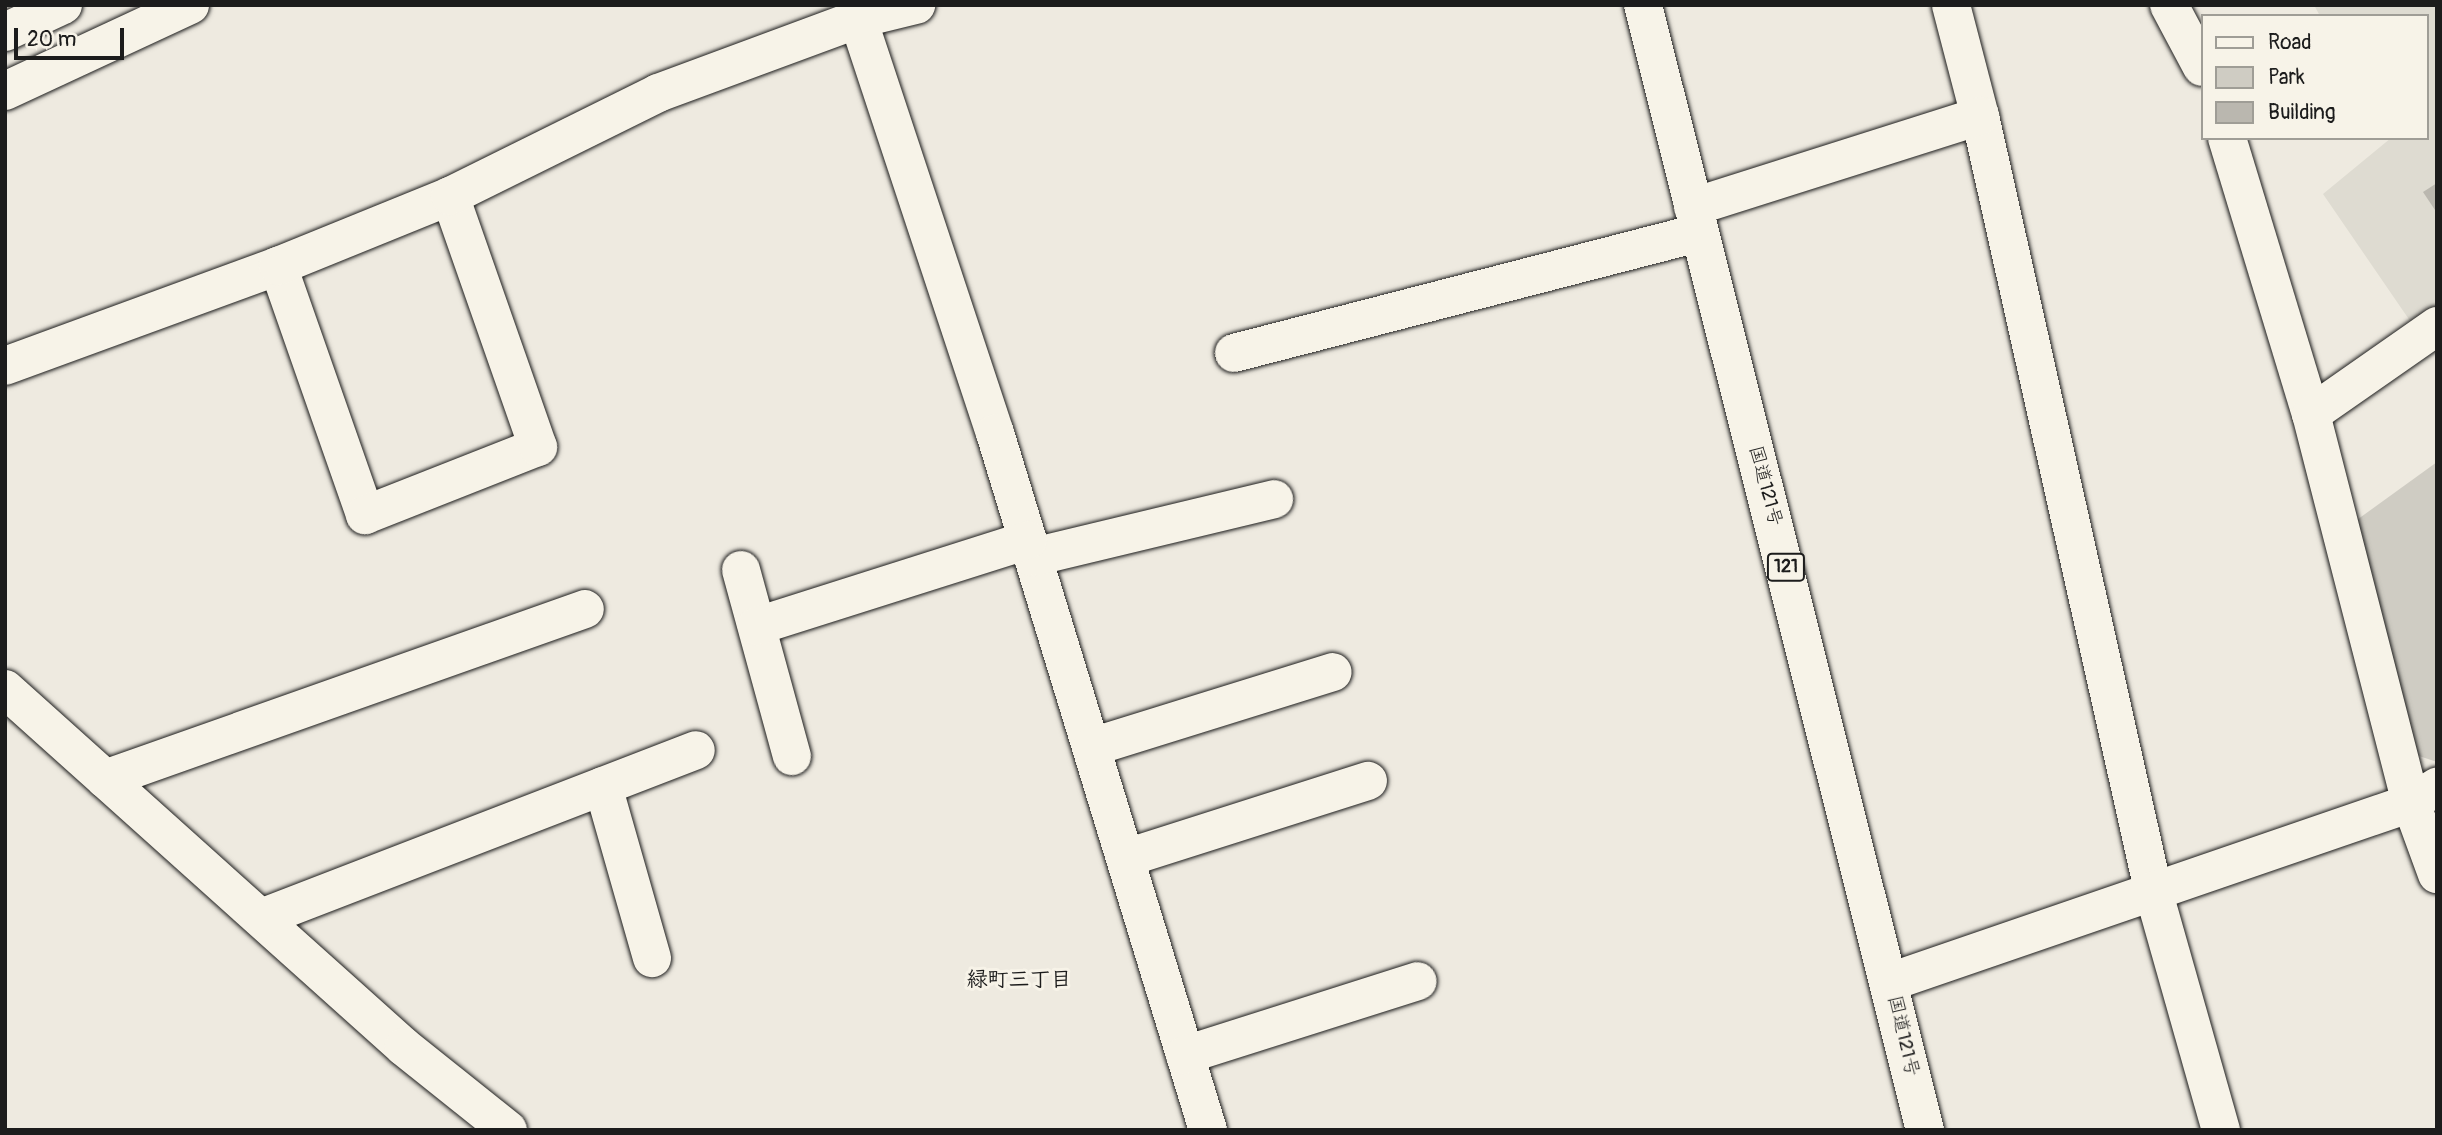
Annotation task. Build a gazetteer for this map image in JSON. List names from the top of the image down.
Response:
{
  "streets": {
    "main road": ["国道121号", "121"]
  },
  "districts": ["緑町三丁目"],
  "legend": ["Road", "Park", "Building"],
  "scale_bar": "20 m"
}
